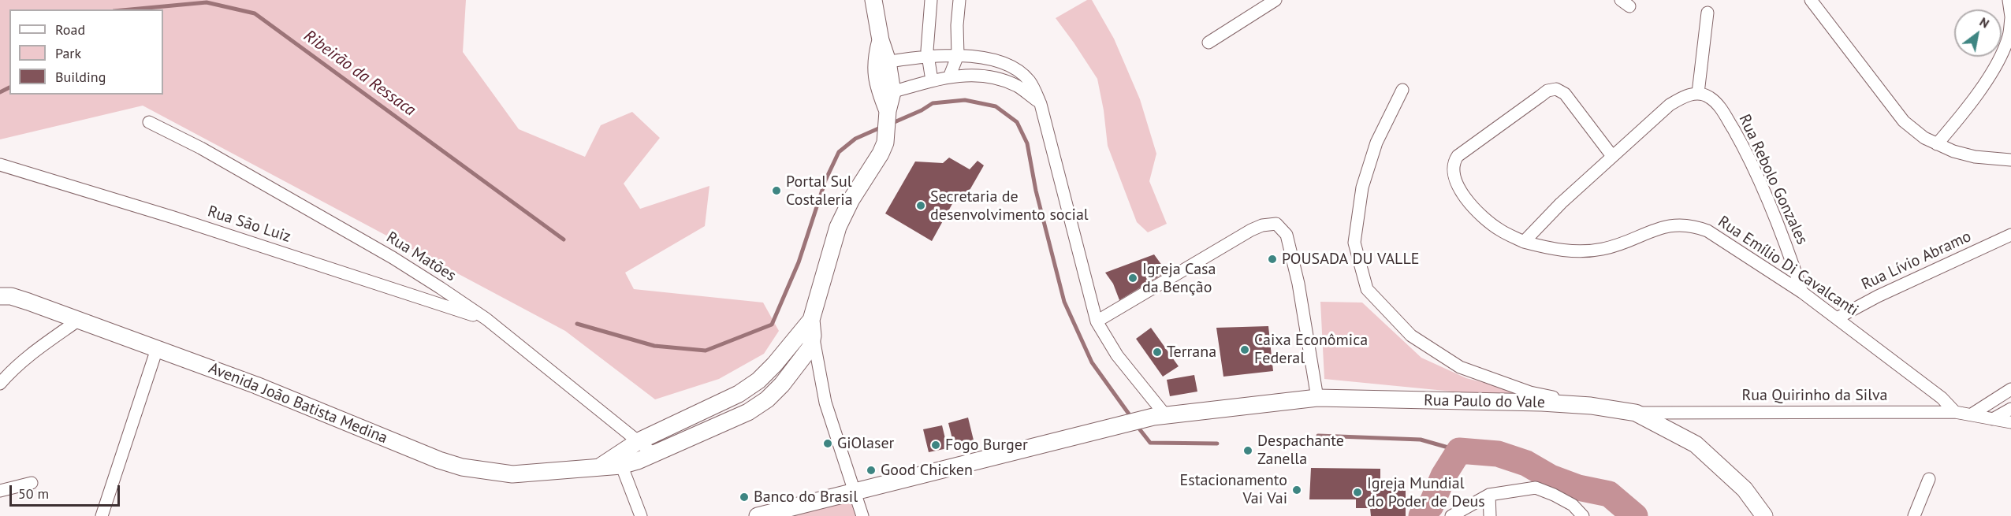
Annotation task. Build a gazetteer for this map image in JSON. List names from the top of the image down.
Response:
{
  "streets": {
    "main road": ["Rua Paulo do Vale", "Avenida João Batista Medina"],
    "street": [
      "Rua Rebolo Gonzales",
      "Rua São Luiz",
      "Rua Matões",
      "Rua Lívio Abramo",
      "Rua Emílio Di Cavalcanti",
      "Rua Quirinho da Silva"
    ]
  },
  "crossings": [
    ["Rua Rebolo Gonzales", "Rua Emílio Di Cavalcanti"],
    ["Rua São Luiz", "Rua Matões"],
    ["Rua Matões", "Avenida João Batista Medina"],
    ["Rua Lívio Abramo", "Rua Emílio Di Cavalcanti"],
    ["Rua Emílio Di Cavalcanti", "Rua Quirinho da Silva"],
    ["Rua Quirinho da Silva", "Rua Paulo do Vale"]
  ],
  "water": ["Ribeirão da Ressaca"],
  "places": [
    "Portal Sul Costaleria",
    "Secretaria de desenvolvimento social",
    "POUSADA DU VALLE",
    "Igreja Casa da Benção",
    "Caixa Econômica Federal",
    "Terrana",
    "GiOlaser",
    "Fogo Burger",
    "Despachante Zanella",
    "Good Chicken",
    "Estacionamento Vai Vai",
    "Igreja Mundial do Poder de Deus",
    "Banco do Brasil"
  ],
  "legend": ["Road", "Park", "Building"],
  "scale_bar": "50 m",
  "north": "top right"
}
